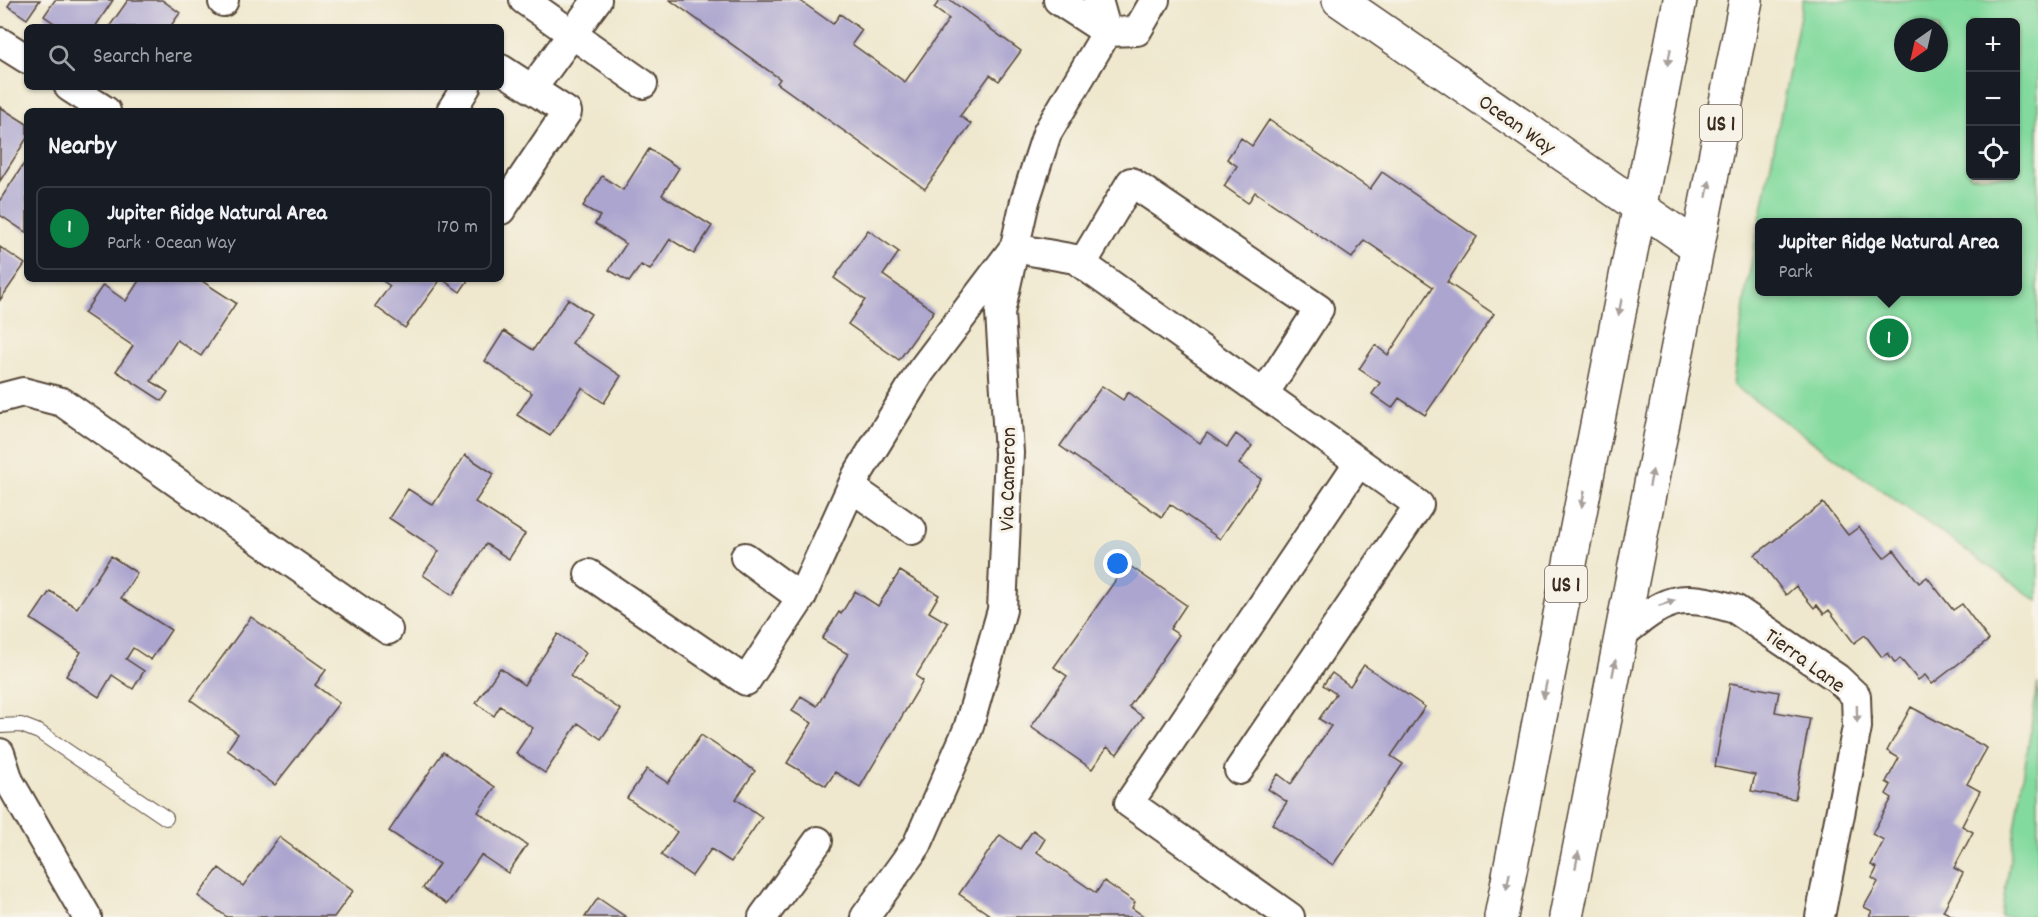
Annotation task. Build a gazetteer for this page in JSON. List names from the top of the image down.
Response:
{
  "streets": {
    "main road": ["Ocean Way", "US 1"],
    "street": ["Via Cameron", "Tierra Lane"]
  },
  "crossings": [
    ["Ocean Way", "US 1"],
    ["US 1", "Tierra Lane"]
  ],
  "north": "bottom left",
  "page": {
    "map_buttons": ["+", "−"],
    "search": "Search here",
    "heading": "Nearby",
    "list": [
      {
        "mark": "1",
        "name": "Jupiter Ridge Natural Area",
        "note": "Park · Ocean Way",
        "value": "170 m"
      }
    ],
    "popup": ["Jupiter Ridge Natural Area", "Park"],
    "pins": "1"
  }
}
